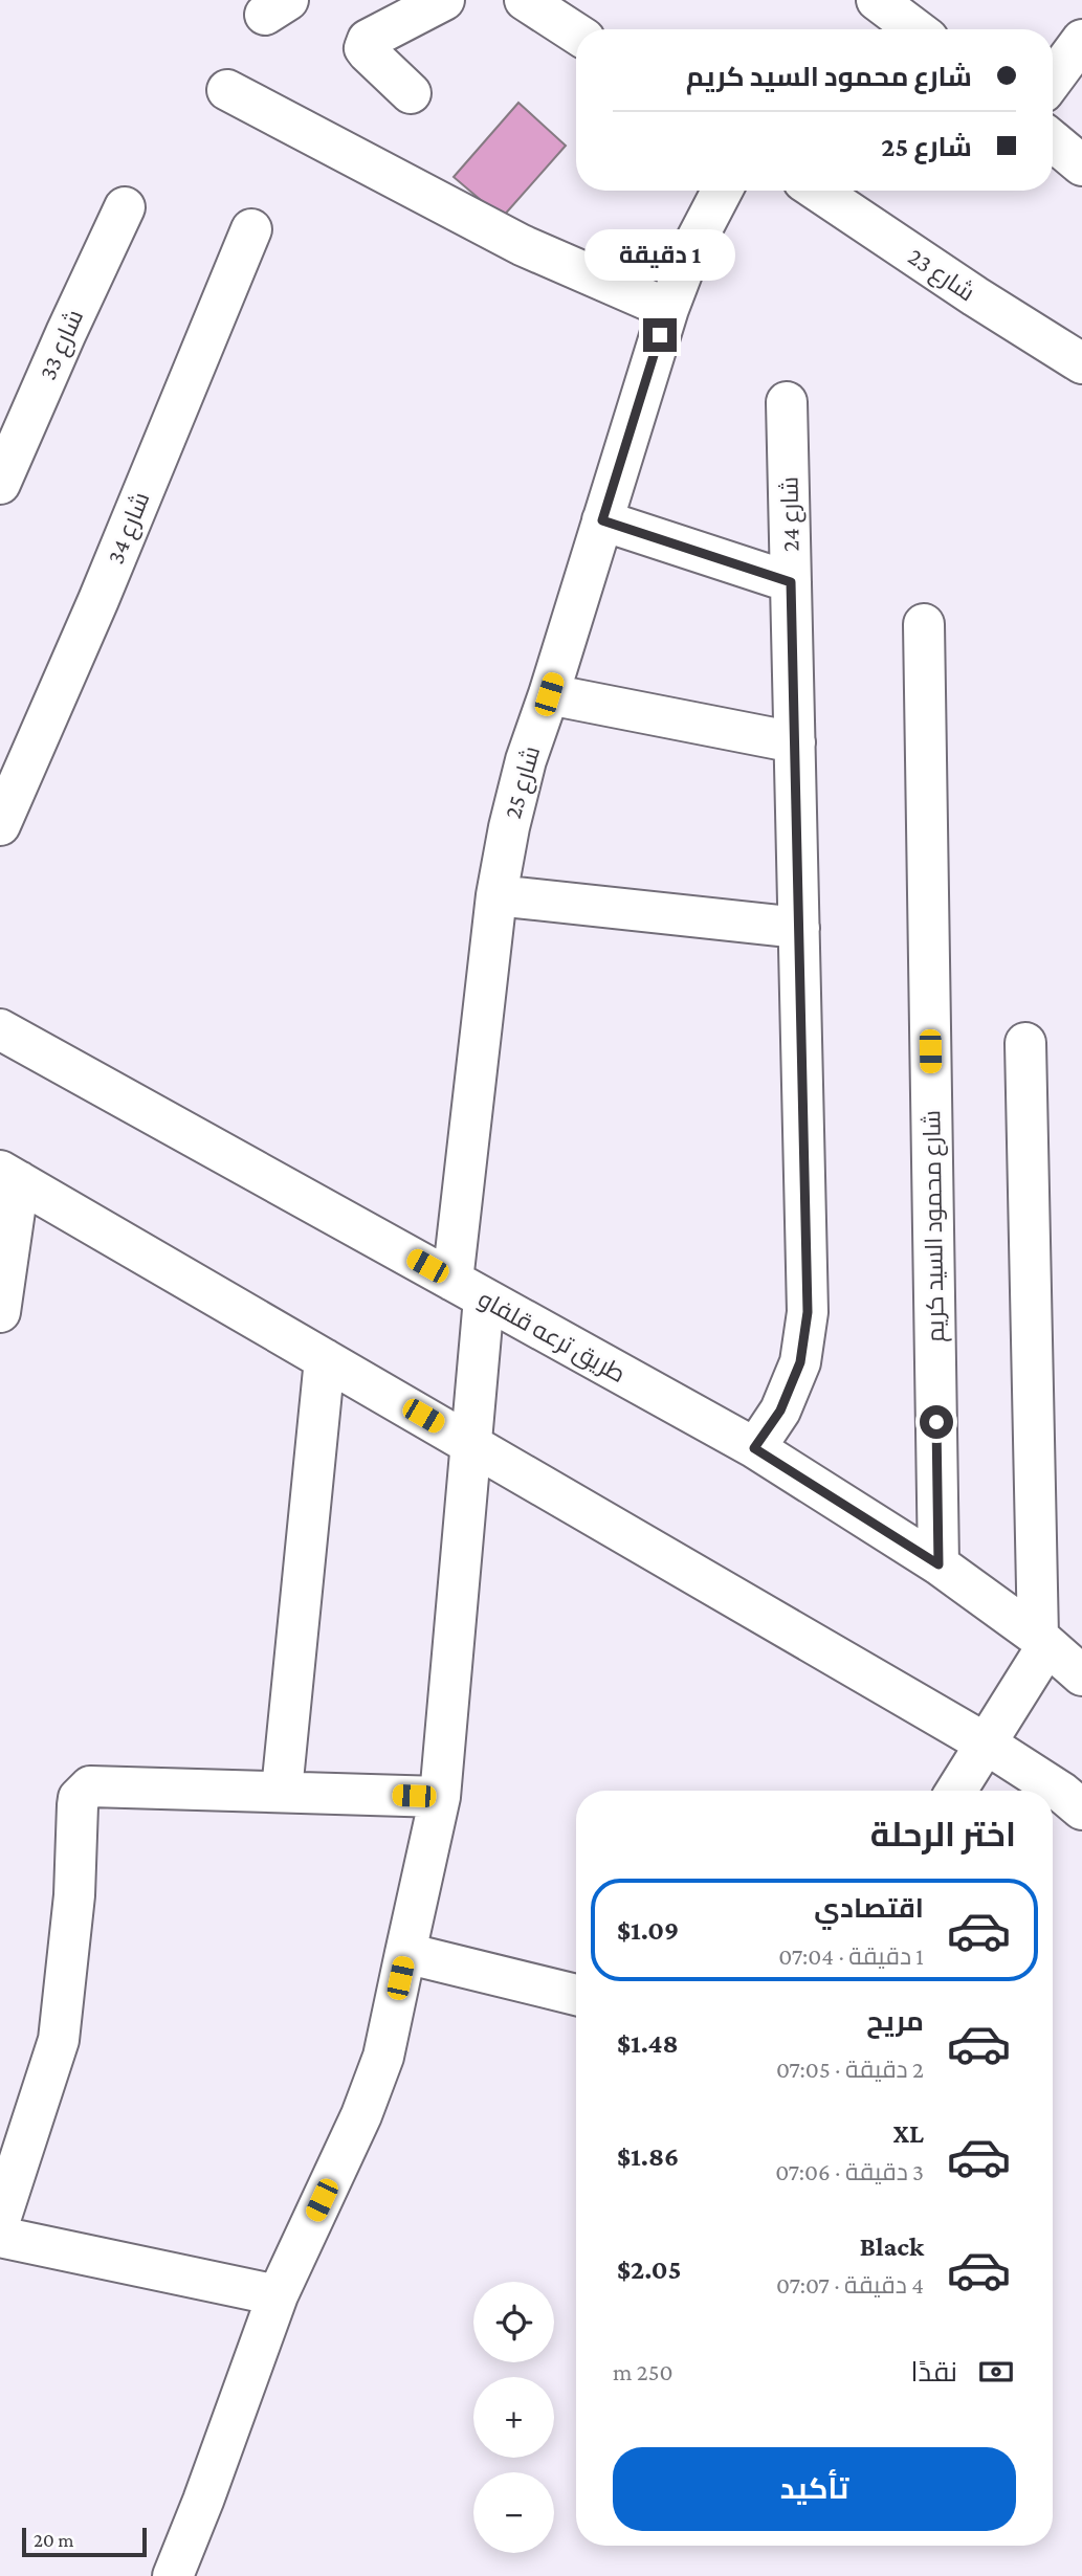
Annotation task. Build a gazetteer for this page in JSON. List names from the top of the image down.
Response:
{
  "streets": {
    "street": [
      "شارع 23",
      "شارع 33",
      "شارع 24",
      "شارع 34",
      "شارع 25",
      "شارع محمود السيد كريم",
      "طريق ترعه قلفاو"
    ]
  },
  "crossings": [
    ["شارع 24", "طريق ترعه قلفاو"],
    ["شارع 25", "طريق ترعه قلفاو"],
    ["شارع محمود السيد كريم", "طريق ترعه قلفاو"]
  ],
  "scale_bar": "20 m",
  "page": {
    "banner": ["شارع محمود السيد كريم", "شارع 25"],
    "bubble": "1 دقيقة",
    "heading": "اختر الرحلة",
    "list": [
      {
        "name": "اقتصادي",
        "note": "1 دقيقة · 07:04",
        "value": "$1.09"
      },
      {
        "name": "مريح",
        "note": "2 دقيقة · 07:05",
        "value": "$1.48"
      },
      {
        "name": "XL",
        "note": "3 دقيقة · 07:06",
        "value": "$1.86"
      },
      {
        "name": "Black",
        "note": "4 دقيقة · 07:07",
        "value": "$2.05"
      }
    ],
    "map_buttons": ["+", "−"],
    "pay": ["نقدًا", "250 m"],
    "buttons": "تأكيد",
    "scale": "20 m"
  }
}
